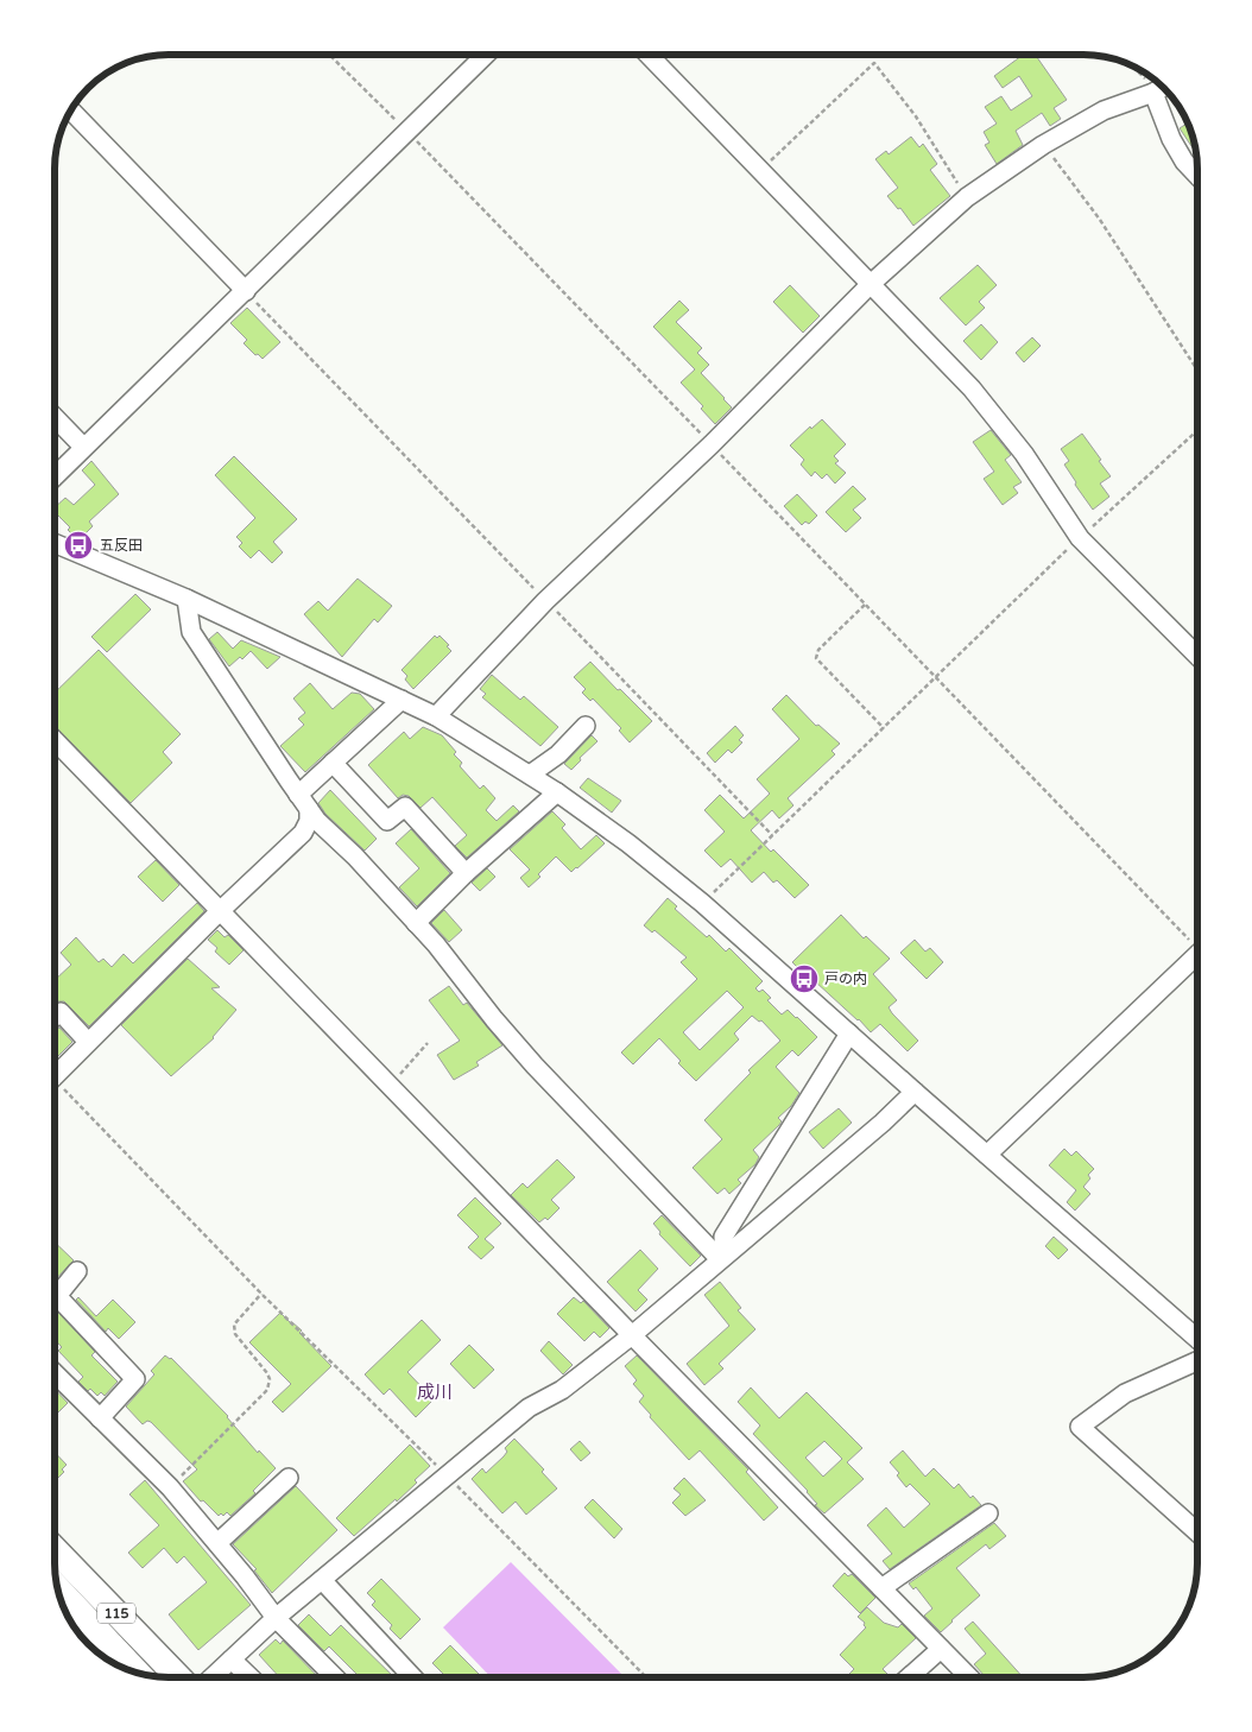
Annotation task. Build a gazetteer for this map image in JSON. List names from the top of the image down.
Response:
{
  "streets": {
    "highway": ["115"]
  },
  "districts": ["成川"],
  "places": {
    "bus stop": ["五反田", "戸の内"]
  }
}
